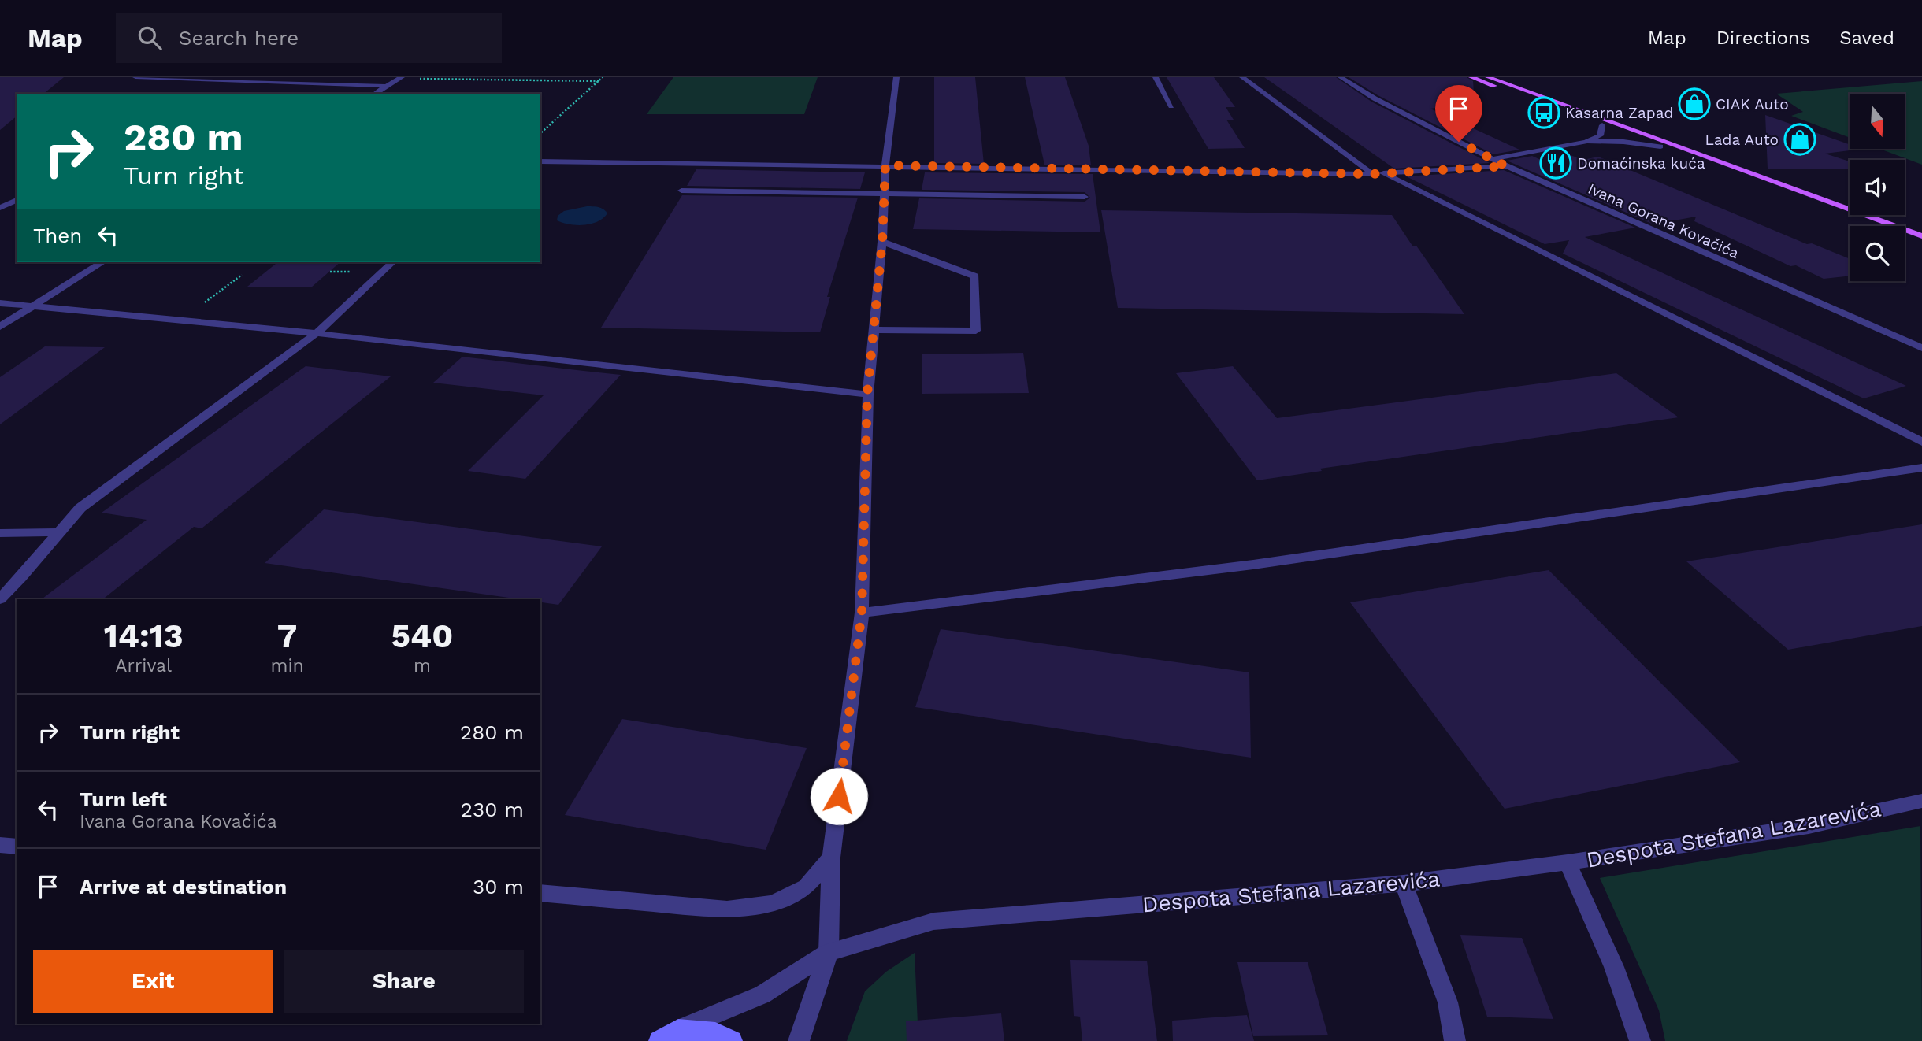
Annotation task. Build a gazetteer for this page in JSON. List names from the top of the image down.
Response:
{
  "streets": {
    "street": ["Ivana Gorana Kovačića", "Despota Stefana Lazarevića"]
  },
  "places": {
    "shop": ["CIAK Auto", "Lada Auto"],
    "bus stop": ["Kasarna Zapad"],
    "restaurant": ["Domaćinska kuća"]
  },
  "north": "bottom",
  "page": {
    "header": "Map",
    "search": "Search here",
    "nav": ["Map", "Directions", "Saved"],
    "turn": ["280 m", "Turn right"],
    "then": "Then",
    "eta": [
      "14:13",
      "Arrival",
      "7",
      "min",
      "540",
      "m"
    ],
    "list": [
      {
        "name": "Turn right",
        "value": "280 m"
      },
      {
        "name": "Turn left",
        "note": "Ivana Gorana Kovačića",
        "value": "230 m"
      },
      {
        "name": "Arrive at destination",
        "value": "30 m"
      }
    ],
    "buttons": ["Exit", "Share"]
  }
}
